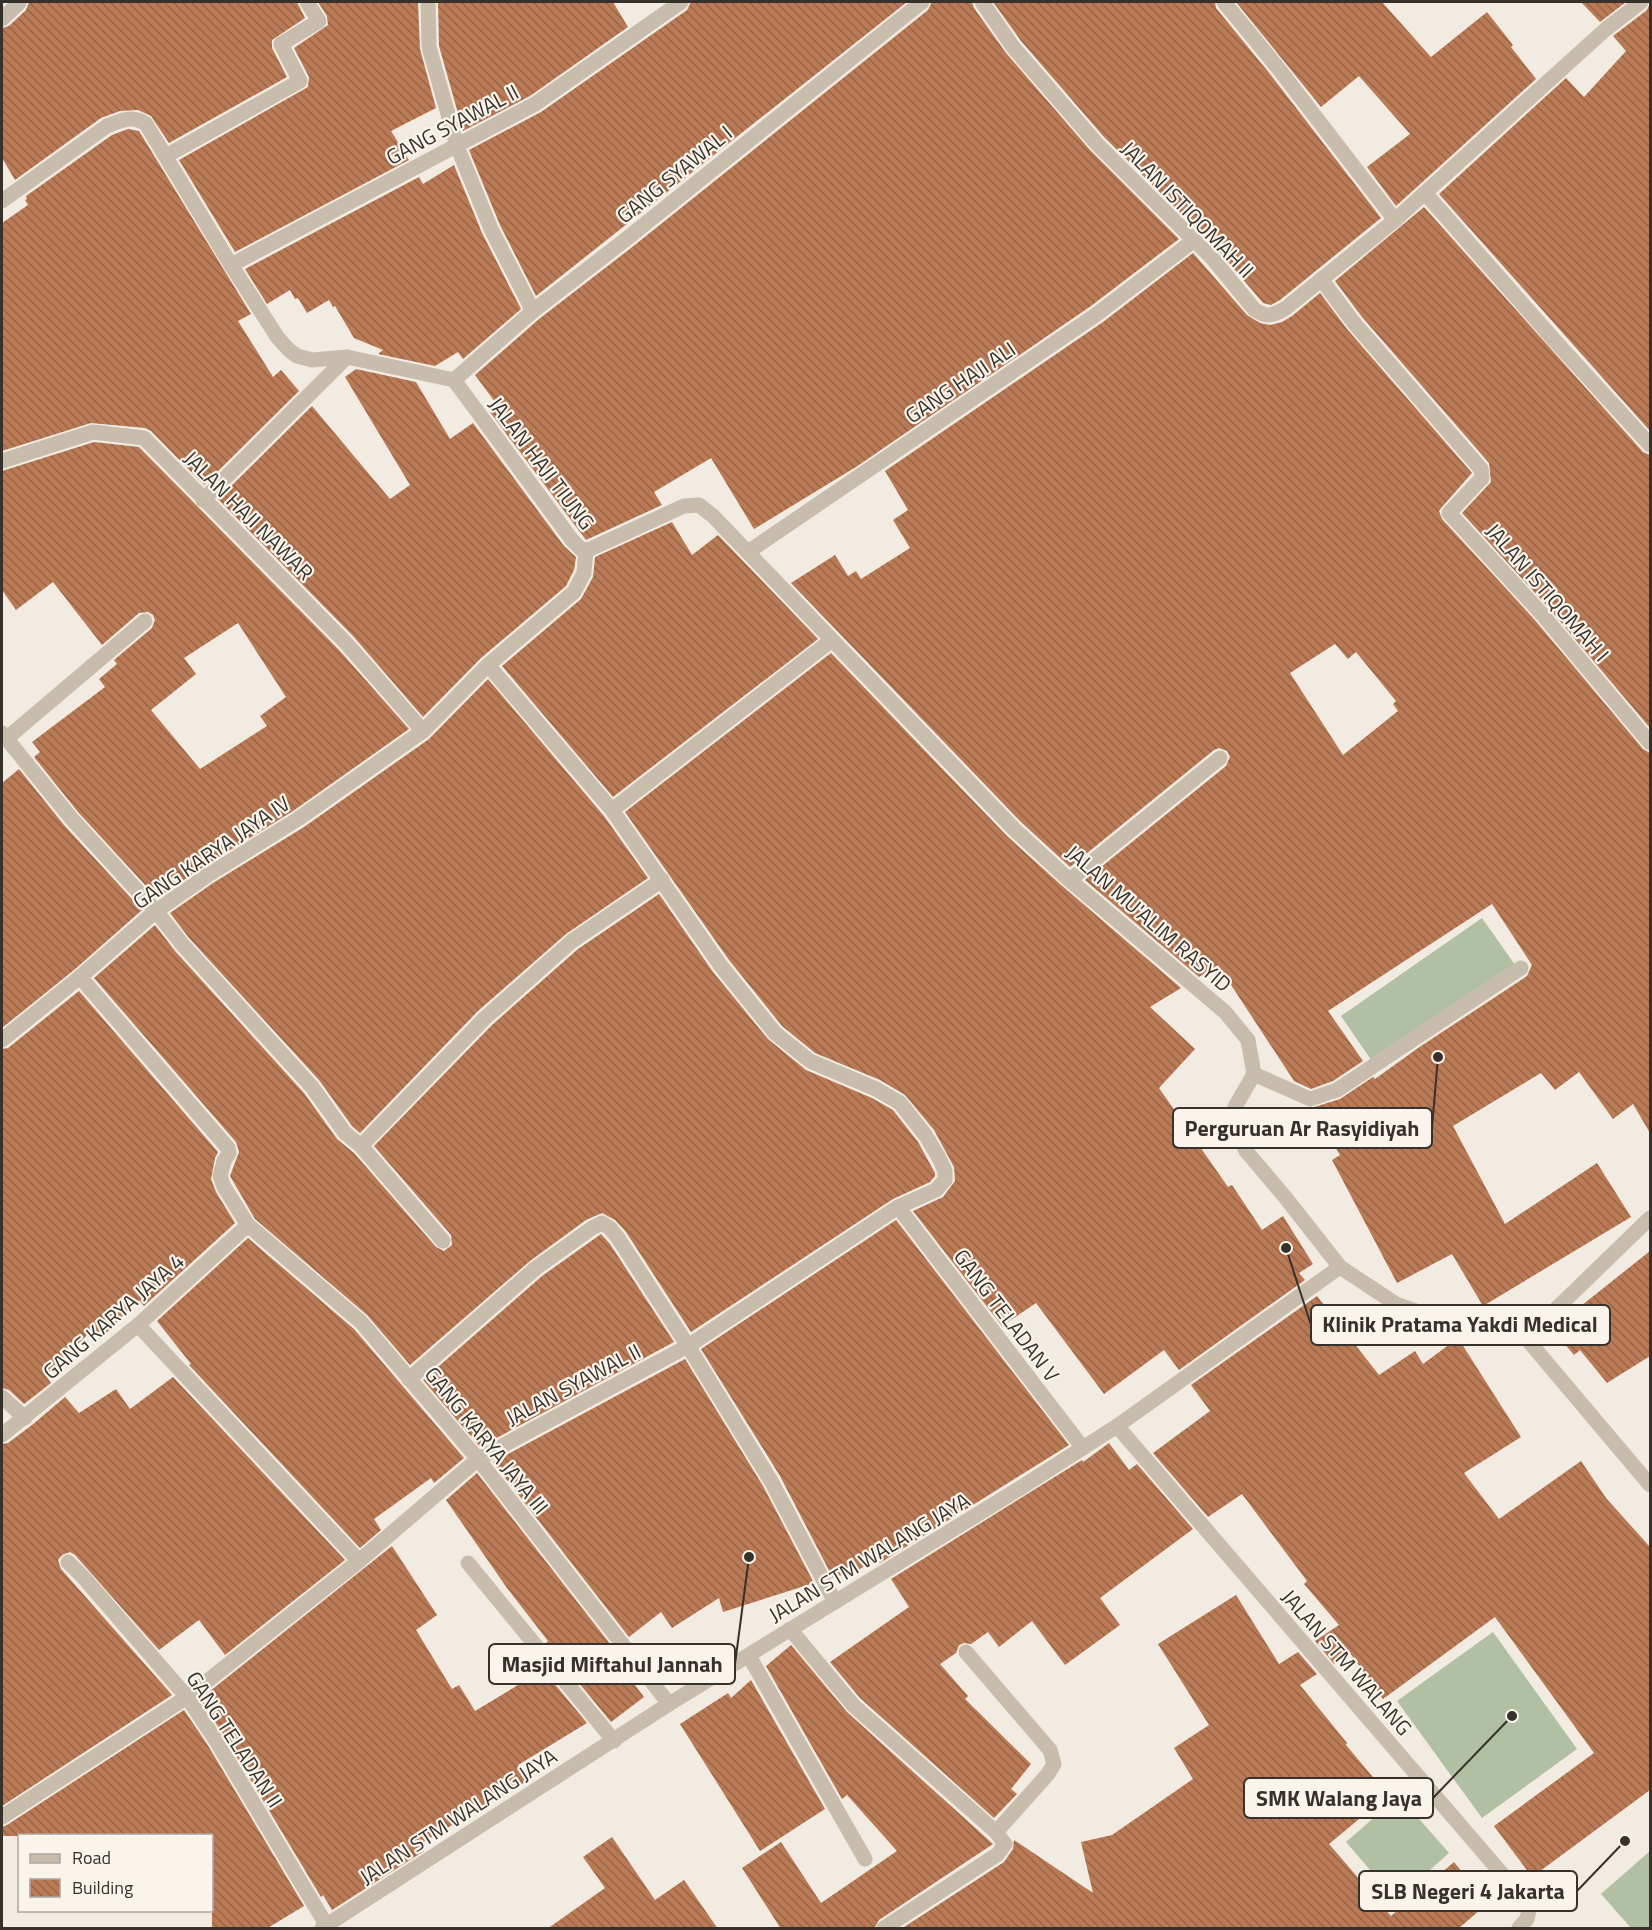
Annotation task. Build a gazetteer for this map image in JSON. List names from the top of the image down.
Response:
{
  "streets": {
    "street": [
      "GANG SYAWAL II",
      "GANG SYAWAL I",
      "JALAN ISTIQOMAH II",
      "GANG HAJI ALI",
      "JALAN HAJI TIUNG",
      "JALAN HAJI NAWAR",
      "JALAN ISTIQOMAH I",
      "GANG KARYA JAYA IV",
      "JALAN MU'ALIM RASYID",
      "GANG TELADAN V",
      "GANG KARYA JAYA 4",
      "JALAN SYAWAL II",
      "GANG KARYA JAYA III",
      "JALAN STM WALANG JAYA",
      "JALAN STM WALANG",
      "GANG TELADAN II"
    ]
  },
  "crossings": [
    ["GANG SYAWAL I", "JALAN HAJI TIUNG"],
    ["JALAN ISTIQOMAH II", "GANG HAJI ALI"],
    ["JALAN ISTIQOMAH II", "JALAN ISTIQOMAH I"],
    ["GANG HAJI ALI", "JALAN HAJI TIUNG"],
    ["JALAN HAJI TIUNG", "GANG KARYA JAYA IV"],
    ["JALAN HAJI TIUNG", "JALAN MU'ALIM RASYID"],
    ["JALAN HAJI NAWAR", "GANG KARYA JAYA IV"],
    ["GANG KARYA JAYA IV", "GANG KARYA JAYA III"],
    ["GANG TELADAN V", "JALAN SYAWAL II"],
    ["GANG TELADAN V", "JALAN STM WALANG JAYA"],
    ["GANG KARYA JAYA 4", "GANG KARYA JAYA III"],
    ["JALAN SYAWAL II", "GANG KARYA JAYA III"],
    ["JALAN SYAWAL II", "GANG TELADAN II"],
    ["GANG KARYA JAYA III", "JALAN STM WALANG JAYA"],
    ["JALAN STM WALANG JAYA", "JALAN STM WALANG"],
    ["JALAN STM WALANG JAYA", "GANG TELADAN II"]
  ],
  "places": [
    "Perguruan Ar Rasyidiyah",
    "Klinik Pratama Yakdi Medical",
    "Masjid Miftahul Jannah",
    "SMK Walang Jaya",
    "SLB Negeri 4 Jakarta"
  ],
  "legend": ["Road", "Building"]
}
